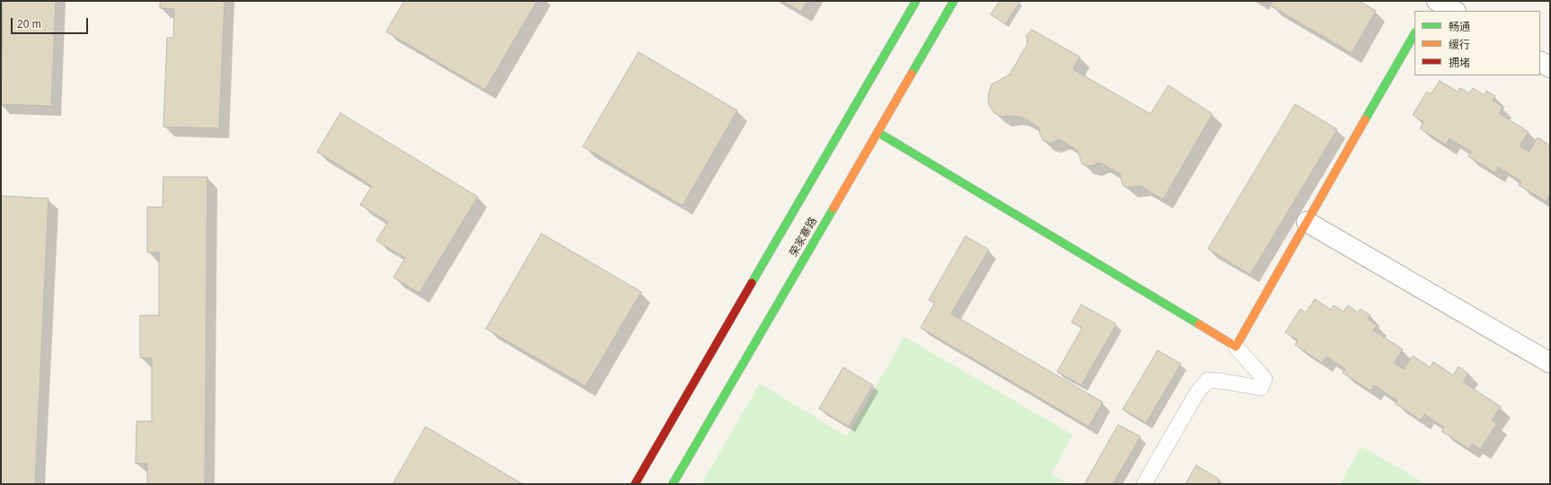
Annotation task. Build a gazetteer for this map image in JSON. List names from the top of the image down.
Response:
{
  "streets": {
    "street": ["荣家寨路"]
  },
  "legend": ["畅通", "缓行", "拥堵"],
  "scale_bar": "20 m"
}
